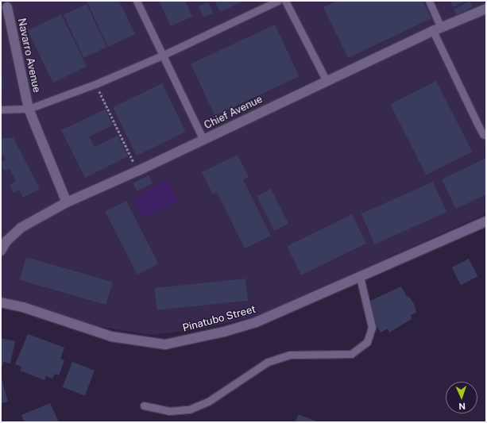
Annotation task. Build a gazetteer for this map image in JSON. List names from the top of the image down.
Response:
{
  "streets": {
    "street": ["Navarro Avenue", "Chief Avenue", "Pinatubo Street"]
  },
  "crossings": [
    ["Navarro Avenue", "Chief Avenue"]
  ],
  "north": "bottom"
}
